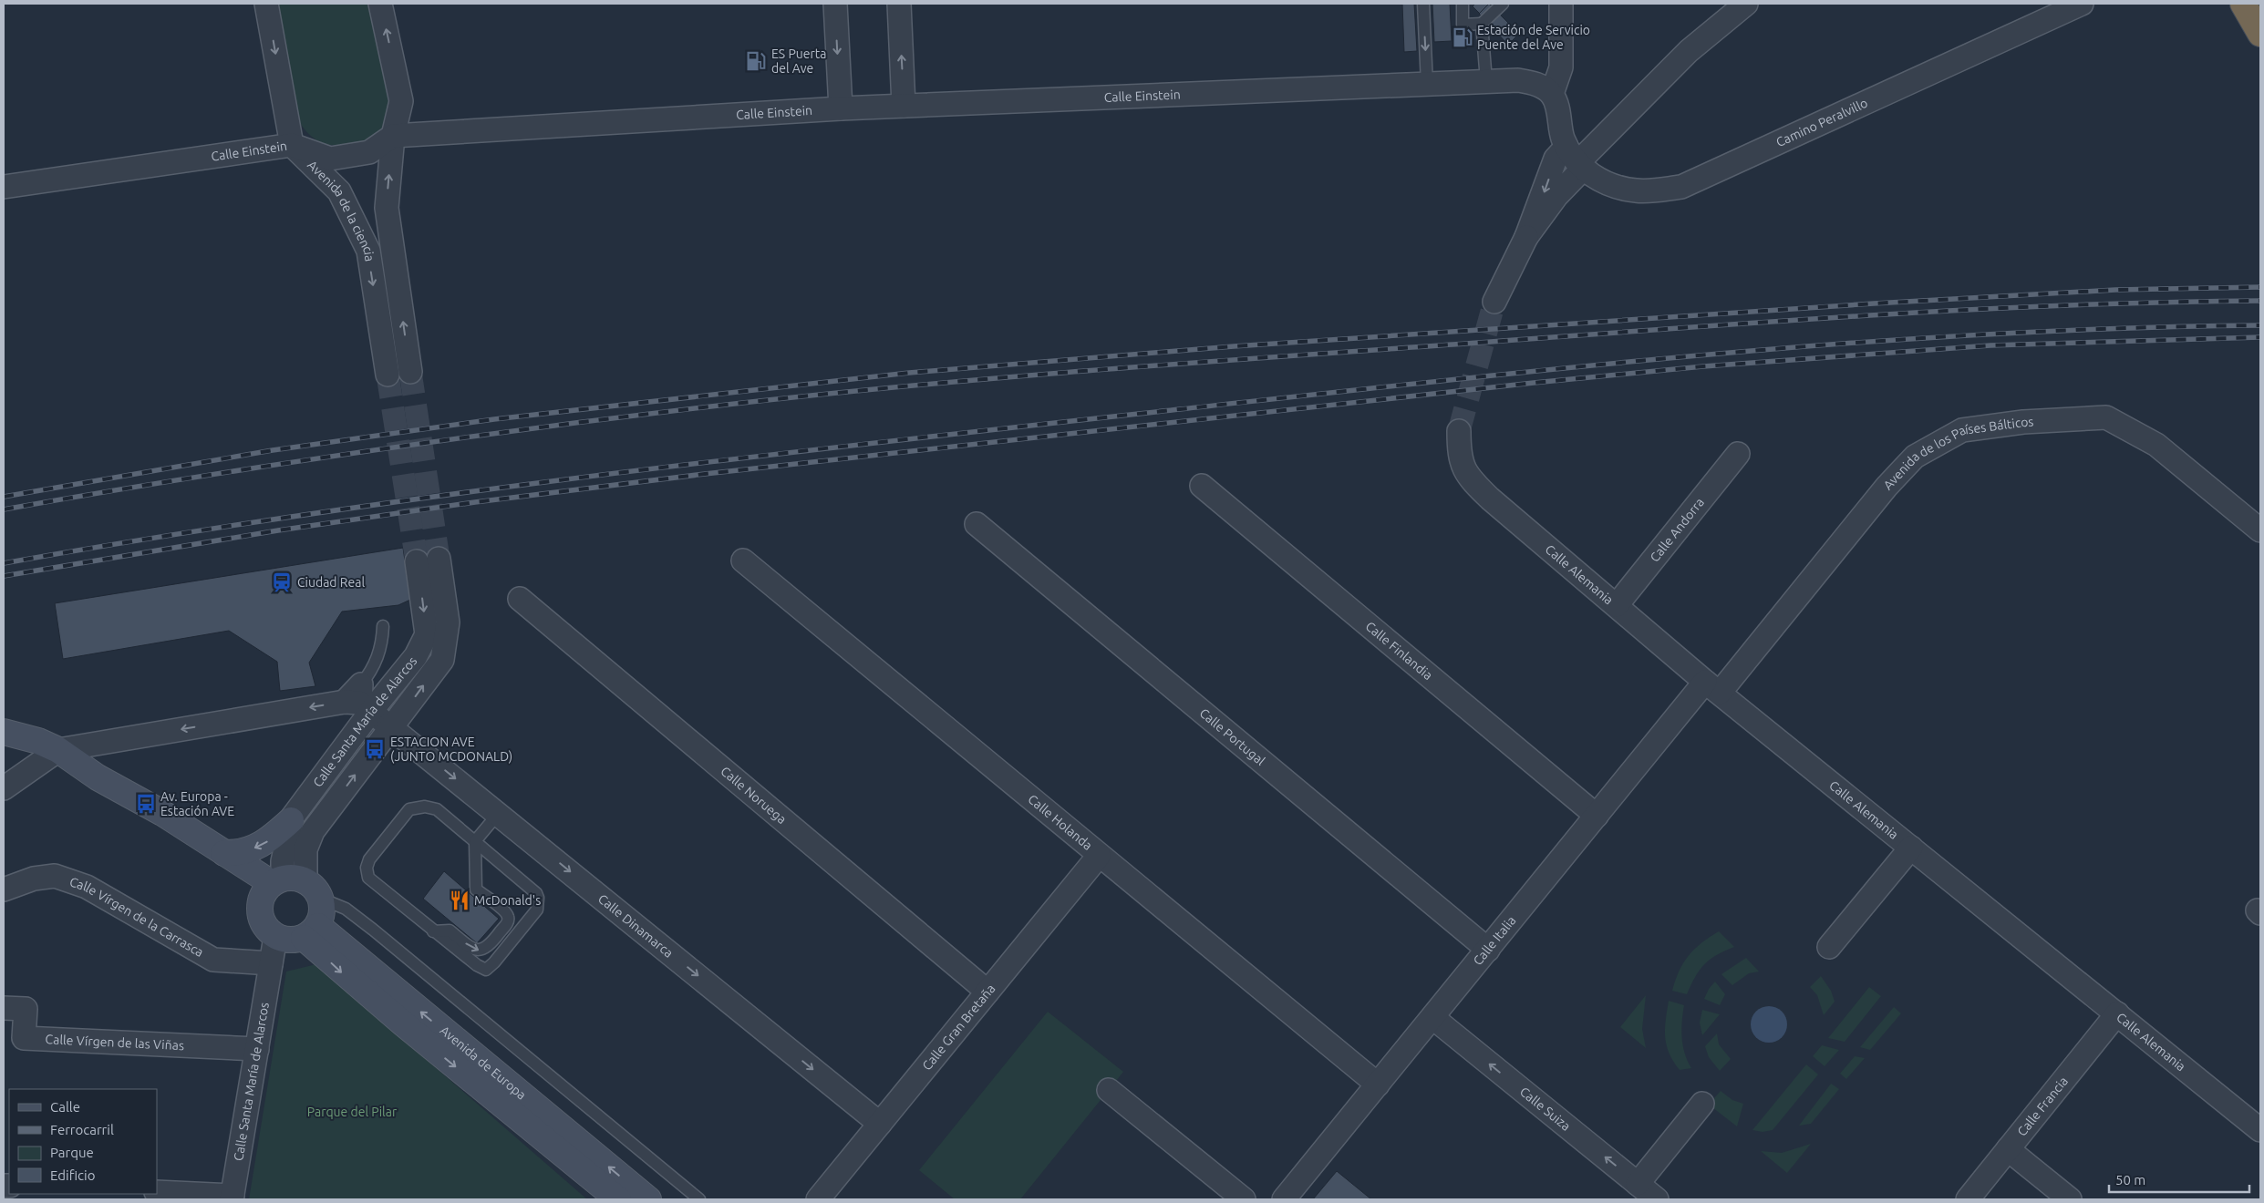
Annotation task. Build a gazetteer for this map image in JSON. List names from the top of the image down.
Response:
{
  "streets": {
    "main road": ["Avenida de Europa"],
    "street": [
      "Calle Einstein",
      "Camino Peralvillo",
      "Avenida de la ciencia",
      "Avenida de los Países Bálticos",
      "Calle Andorra",
      "Calle Alemania",
      "Calle Finlandia",
      "Calle Santa María de Alarcos",
      "Calle Portugal",
      "Calle Noruega",
      "Calle Holanda",
      "Calle Vírgen de la Carrasca",
      "Calle Dinamarca",
      "Calle Italia",
      "Calle Gran Bretaña",
      "Calle Vírgen de las Viñas",
      "Calle Francia",
      "Calle Suiza"
    ]
  },
  "crossings": [
    ["Calle Einstein", "Avenida de la ciencia"],
    ["Avenida de los Países Bálticos", "Calle Alemania"],
    ["Avenida de los Países Bálticos", "Calle Italia"],
    ["Calle Andorra", "Calle Alemania"],
    ["Calle Alemania", "Calle Italia"],
    ["Calle Alemania", "Calle Francia"],
    ["Calle Finlandia", "Calle Italia"],
    ["Calle Santa María de Alarcos", "Calle Vírgen de la Carrasca"],
    ["Calle Santa María de Alarcos", "Calle Dinamarca"],
    ["Calle Santa María de Alarcos", "Calle Vírgen de las Viñas"],
    ["Calle Santa María de Alarcos", "Avenida de Europa"],
    ["Calle Portugal", "Calle Italia"],
    ["Calle Noruega", "Calle Gran Bretaña"],
    ["Calle Holanda", "Calle Italia"],
    ["Calle Holanda", "Calle Gran Bretaña"],
    ["Calle Dinamarca", "Calle Gran Bretaña"],
    ["Calle Italia", "Calle Suiza"]
  ],
  "one_way": ["Calle Dinamarca", "Calle Suiza"],
  "parks": ["Parque del Pilar"],
  "places": {
    "fuel station": ["Estación de Servicio Puente del Ave", "ES Puerta del Ave"],
    "station": ["Ciudad Real"],
    "bus stop": ["ESTACION AVE (JUNTO MCDONALD)", "Av. Europa - Estación AVE"],
    "restaurant": ["McDonald's"]
  },
  "legend": [
    "Calle",
    "Ferrocarril",
    "Parque",
    "Edificio"
  ],
  "scale_bar": "50 m"
}
